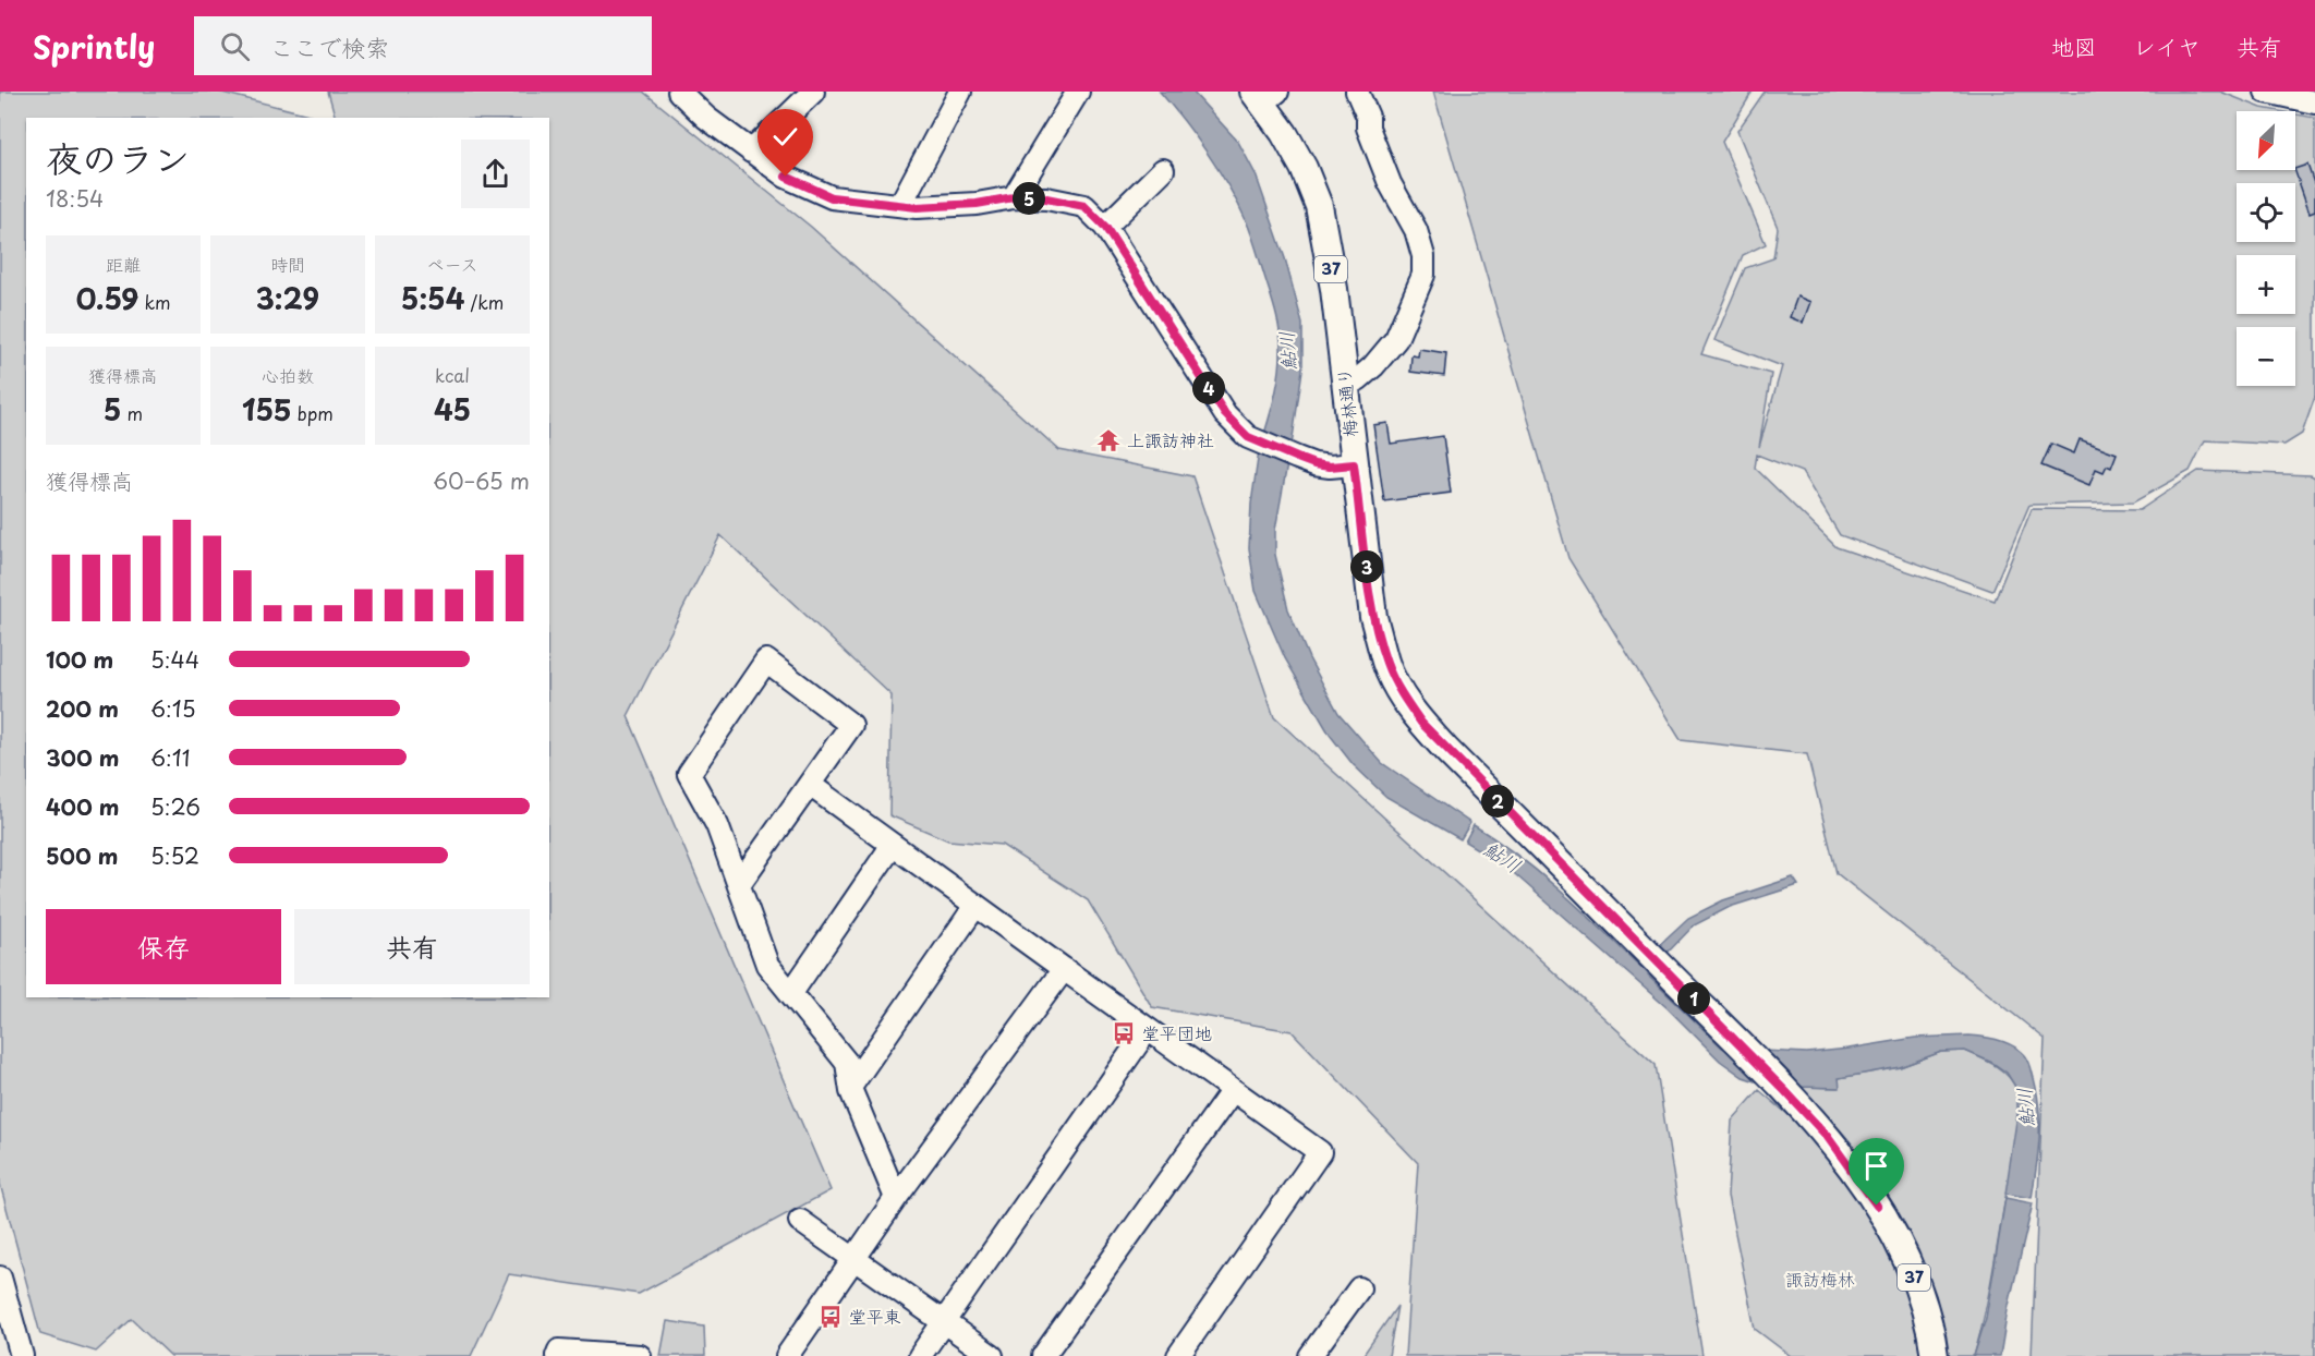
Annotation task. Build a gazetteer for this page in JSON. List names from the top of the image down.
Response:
{
  "streets": {
    "main road": ["37", "梅林通り"]
  },
  "water": ["鮎川"],
  "parks": ["諏訪梅林"],
  "places": {
    "temple": ["上諏訪神社"],
    "bus stop": ["堂平団地", "堂平東"]
  },
  "north": "bottom left",
  "page": {
    "header": "Sprintly",
    "search": "ここで検索",
    "nav": ["地図", "レイヤ", "共有"],
    "map_buttons": ["+", "−"],
    "heading": ["夜のラン", "18:54"],
    "pins": [
      "5",
      "4",
      "3",
      "2",
      "1"
    ],
    "stats": [
      ["距離", "0.59 km"],
      ["時間", "3:29"],
      ["ペース", "5:54 /km"],
      ["獲得標高", "5 m"],
      ["心拍数", "155 bpm"],
      ["kcal", "45"]
    ],
    "chart": ["獲得標高", "60–65 m"],
    "list": [
      {
        "name": "100 m",
        "note": "5:44"
      },
      {
        "name": "200 m",
        "note": "6:15"
      },
      {
        "name": "300 m",
        "note": "6:11"
      },
      {
        "name": "400 m",
        "note": "5:26"
      },
      {
        "name": "500 m",
        "note": "5:52"
      }
    ],
    "buttons": ["保存", "共有"]
  }
}
